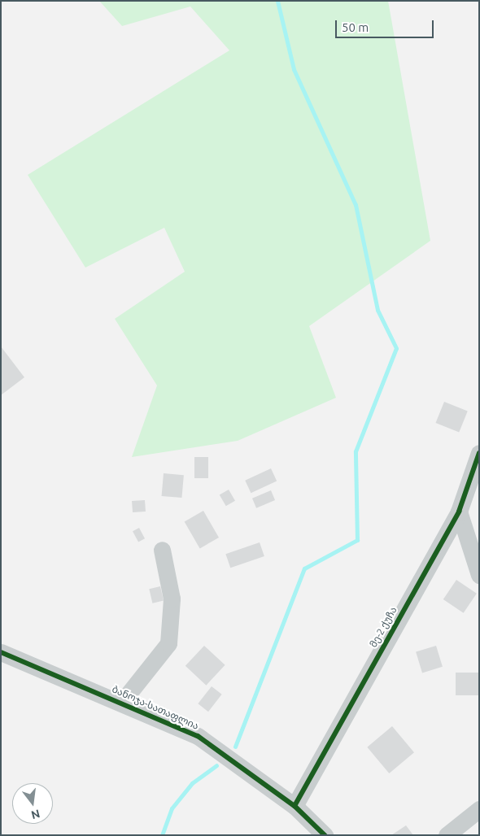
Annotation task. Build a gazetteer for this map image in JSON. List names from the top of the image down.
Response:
{
  "streets": {
    "street": ["მე-2 ქუჩა", "ბანოჯა-სათაფლია"]
  },
  "crossings": [
    ["მე-2 ქუჩა", "ბანოჯა-სათაფლია"]
  ],
  "scale_bar": "50 m",
  "north": "bottom"
}
